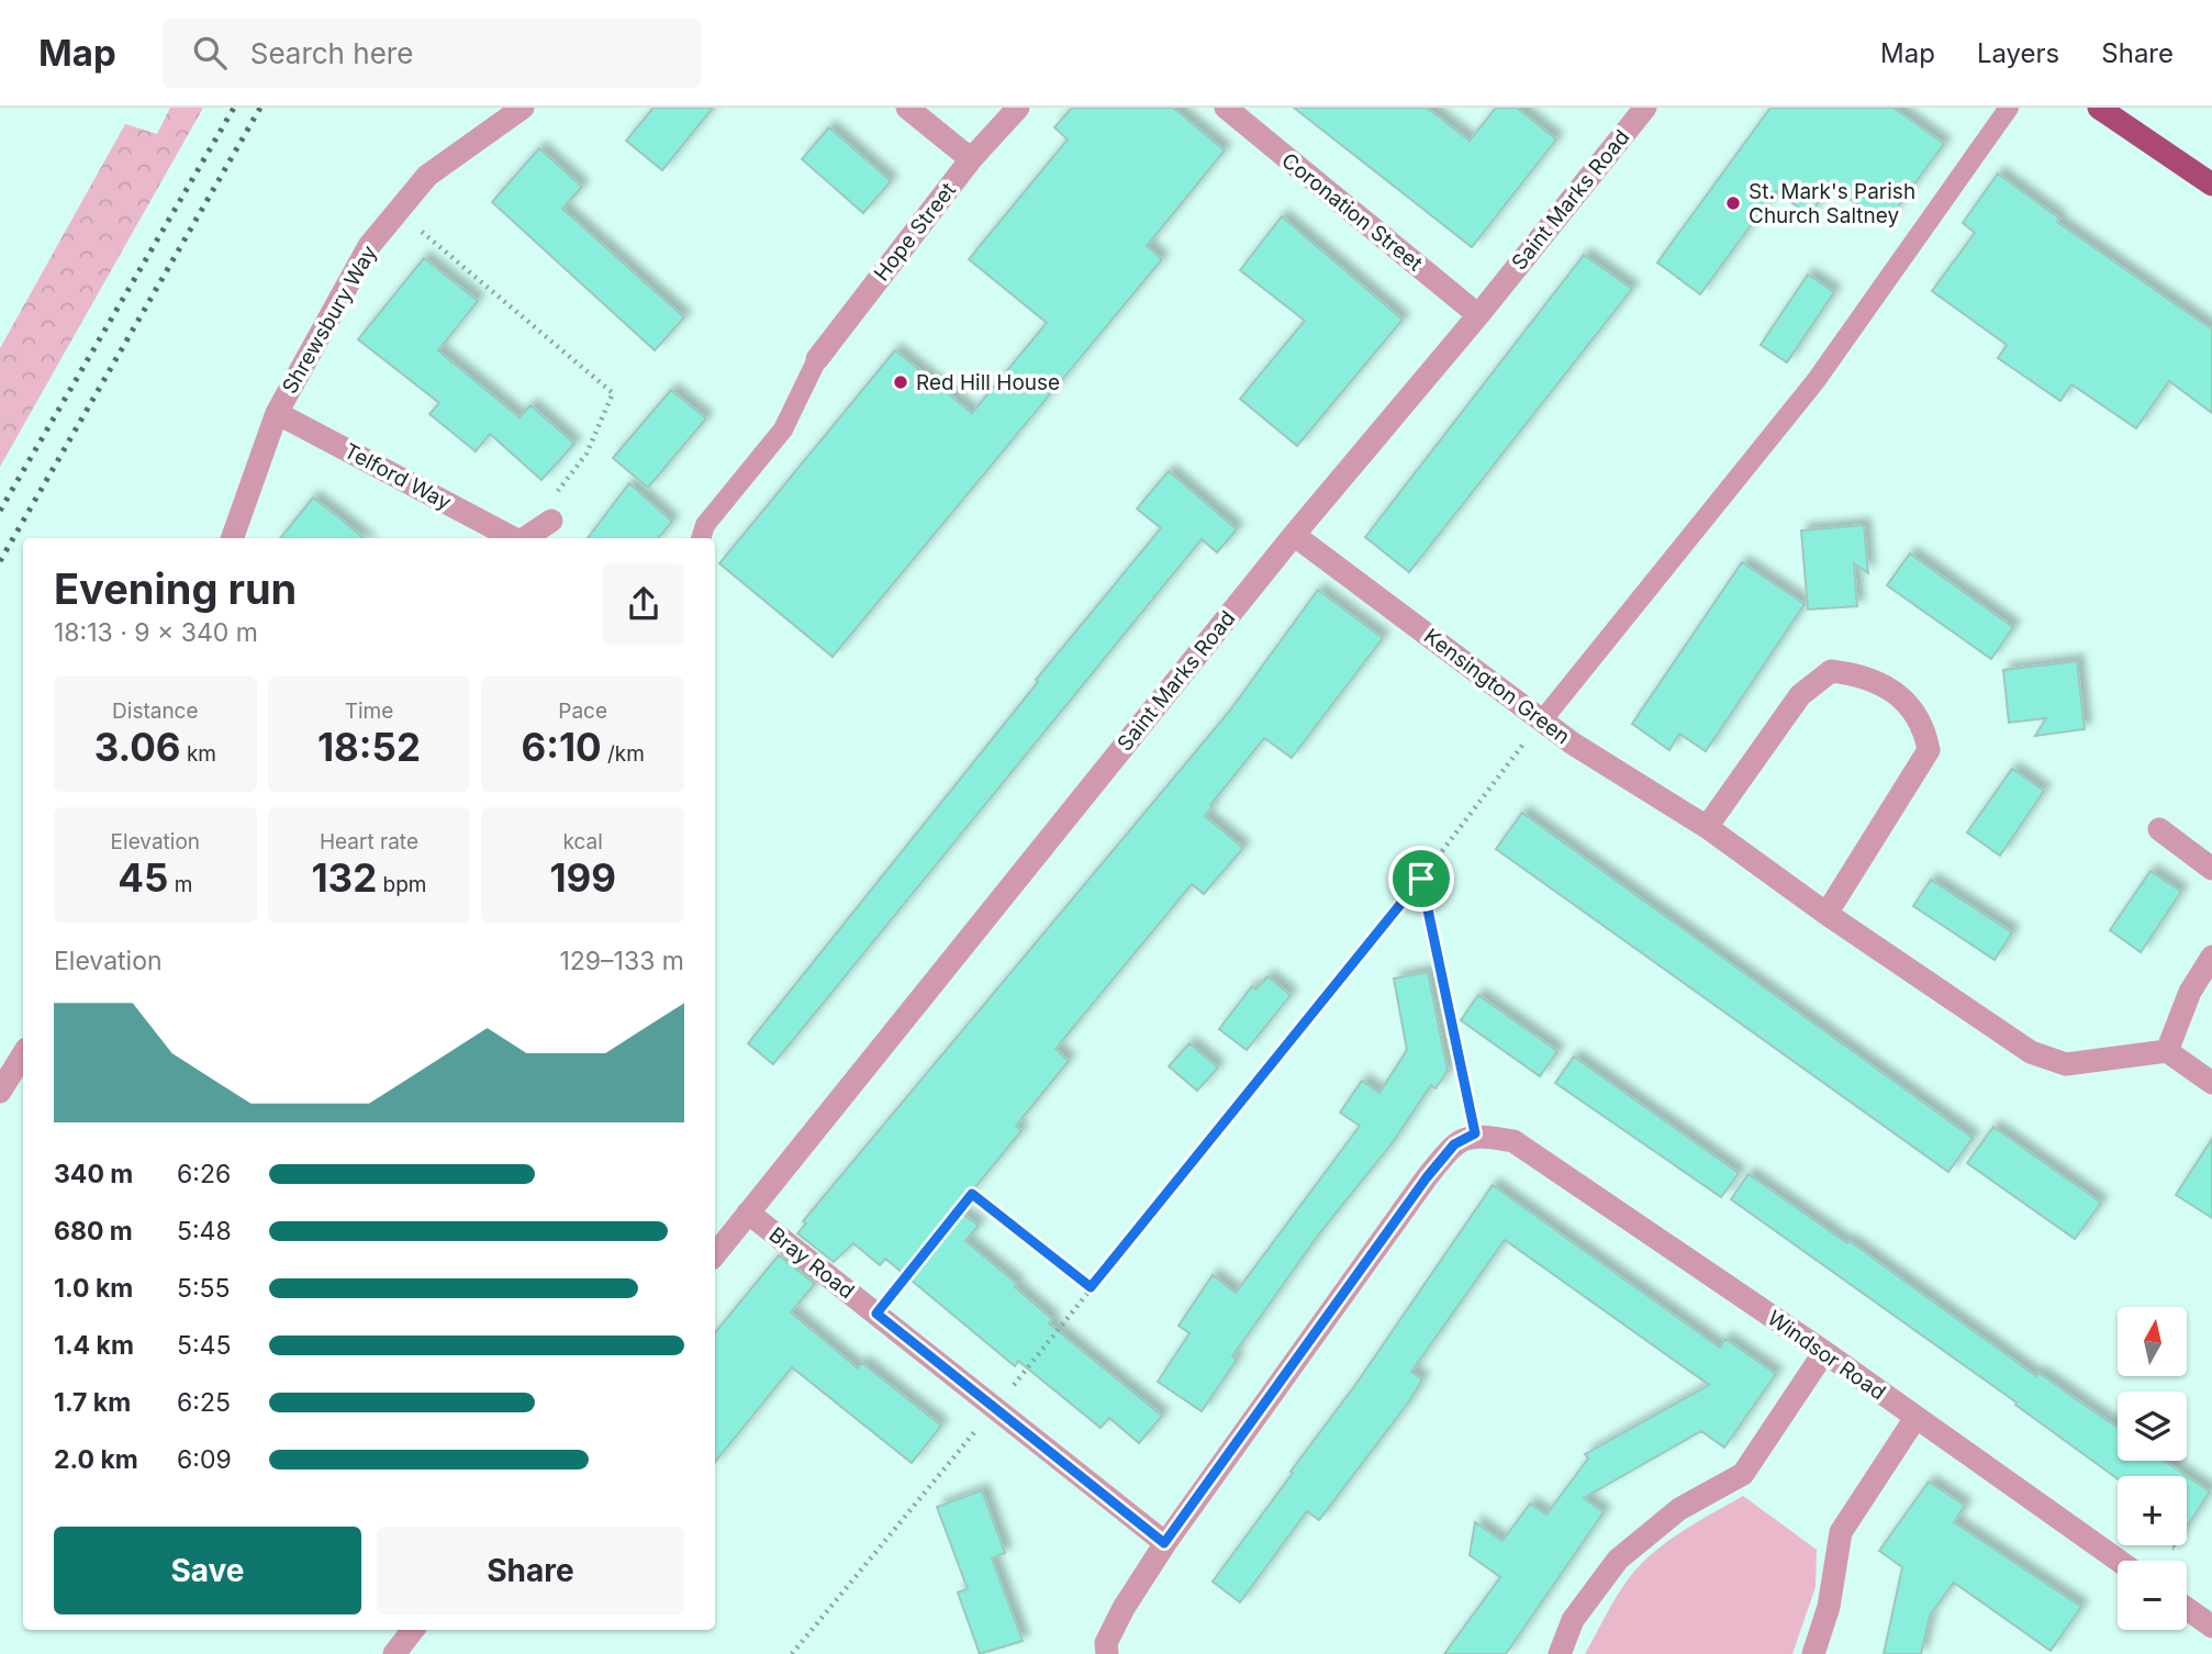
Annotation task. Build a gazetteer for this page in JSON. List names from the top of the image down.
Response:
{
  "streets": {
    "street": [
      "Saint Marks Road",
      "Coronation Street",
      "Hope Street",
      "Shrewsbury Way",
      "Telford Way",
      "Kensington Green",
      "Bray Road",
      "Windsor Road"
    ]
  },
  "crossings": [
    ["Saint Marks Road", "Coronation Street"],
    ["Saint Marks Road", "Kensington Green"],
    ["Saint Marks Road", "Bray Road"],
    ["Shrewsbury Way", "Telford Way"]
  ],
  "places": ["St. Mark's Parish Church Saltney", "Red Hill House"],
  "north": "top",
  "page": {
    "header": "Map",
    "search": "Search here",
    "nav": ["Map", "Layers", "Share"],
    "heading": ["Evening run", "18:13 · 9 × 340 m"],
    "stats": [
      ["Distance", "3.06 km"],
      ["Time", "18:52"],
      ["Pace", "6:10 /km"],
      ["Elevation", "45 m"],
      ["Heart rate", "132 bpm"],
      ["kcal", "199"]
    ],
    "chart": ["Elevation", "129–133 m"],
    "list": [
      {
        "name": "340 m",
        "note": "6:26"
      },
      {
        "name": "680 m",
        "note": "5:48"
      },
      {
        "name": "1.0 km",
        "note": "5:55"
      },
      {
        "name": "1.4 km",
        "note": "5:45"
      },
      {
        "name": "1.7 km",
        "note": "6:25"
      },
      {
        "name": "2.0 km",
        "note": "6:09"
      }
    ],
    "map_buttons": ["+", "−"],
    "buttons": ["Save", "Share"]
  }
}
